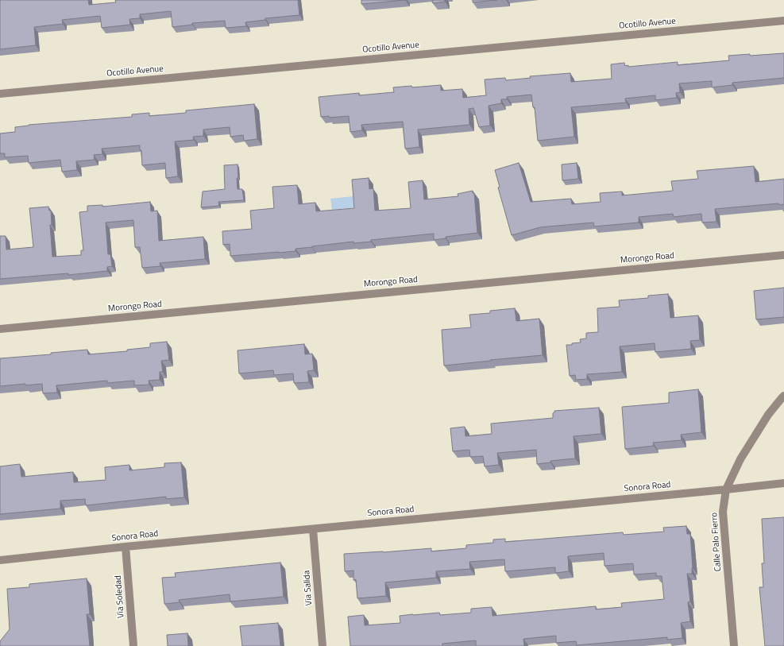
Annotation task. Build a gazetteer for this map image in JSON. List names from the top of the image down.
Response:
{
  "streets": {
    "street": [
      "Ocotillo Avenue",
      "Morongo Road",
      "Sonora Road",
      "Calle Palo Fierro",
      "Via Salida",
      "Via Soledad"
    ]
  },
  "crossings": [
    ["Sonora Road", "Calle Palo Fierro"],
    ["Sonora Road", "Via Salida"],
    ["Sonora Road", "Via Soledad"]
  ]
}
